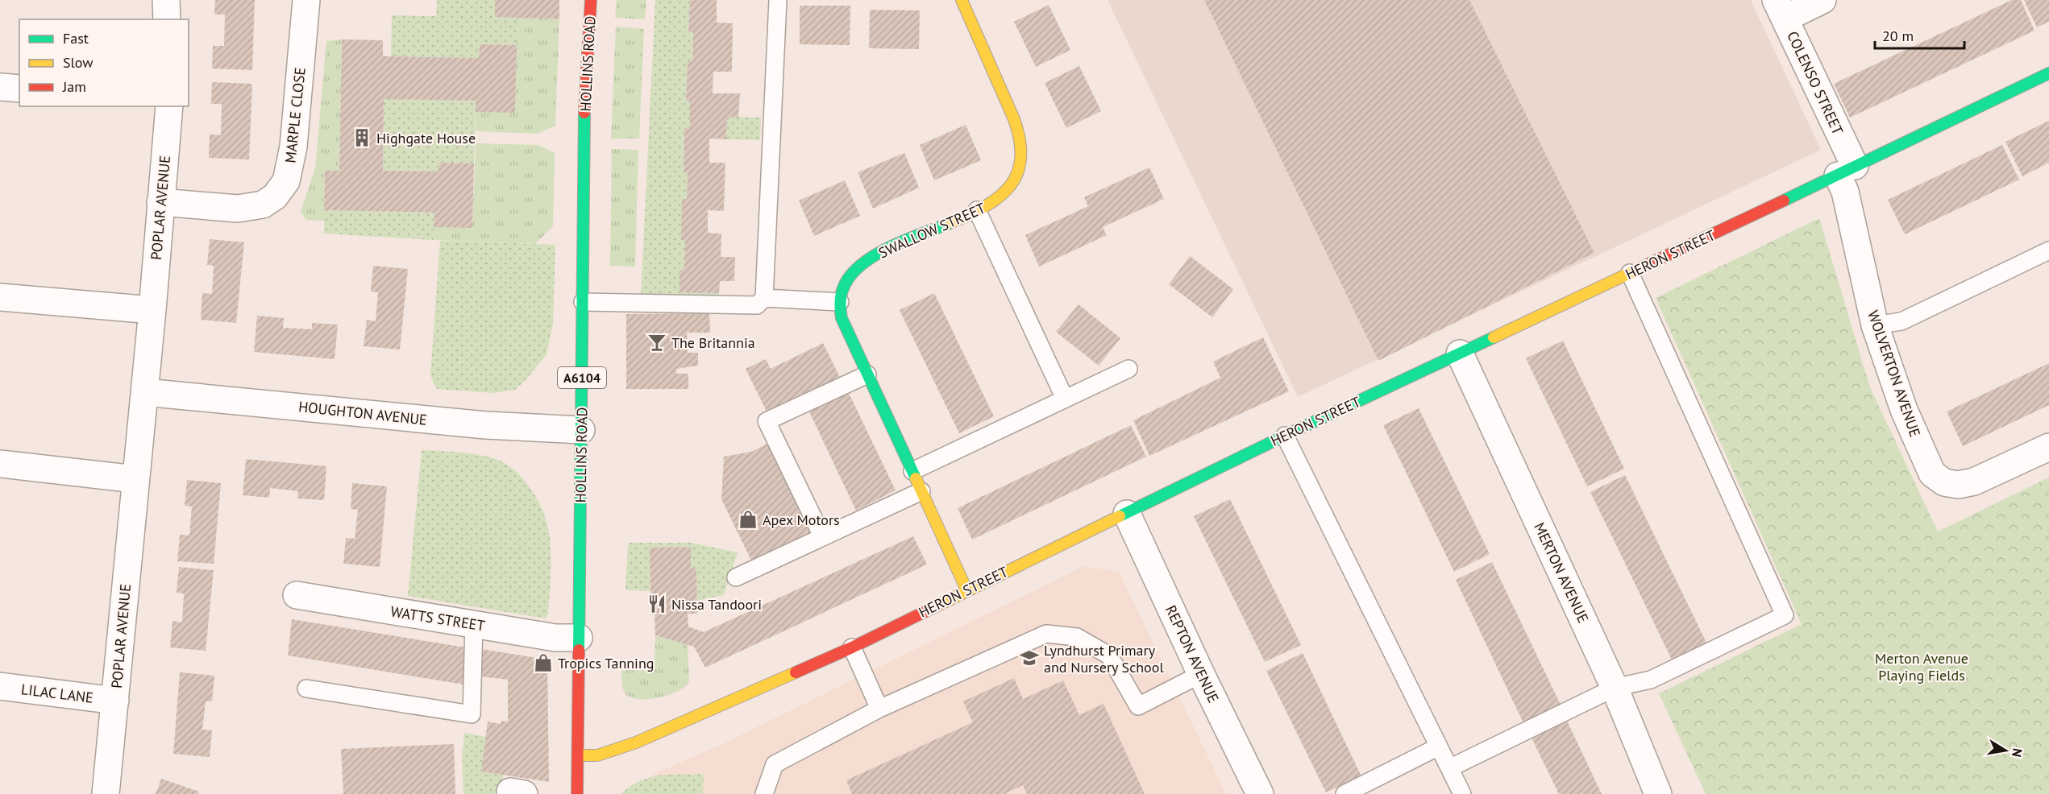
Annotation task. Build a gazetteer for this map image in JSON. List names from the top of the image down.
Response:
{
  "streets": {
    "street": [
      "HOLLINS ROAD",
      "COLENSO STREET",
      "MARPLE CLOSE",
      "POPLAR AVENUE",
      "SWALLOW STREET",
      "HERON STREET",
      "WOLVERTON AVENUE",
      "A6104",
      "HOUGHTON AVENUE",
      "MERTON AVENUE",
      "WATTS STREET",
      "REPTON AVENUE",
      "LILAC LANE"
    ]
  },
  "crossings": [
    ["HOLLINS ROAD", "HERON STREET"],
    ["HOLLINS ROAD", "HOUGHTON AVENUE"],
    ["HOLLINS ROAD", "WATTS STREET"],
    ["COLENSO STREET", "HERON STREET"],
    ["COLENSO STREET", "WOLVERTON AVENUE"],
    ["MARPLE CLOSE", "POPLAR AVENUE"],
    ["POPLAR AVENUE", "HOUGHTON AVENUE"],
    ["POPLAR AVENUE", "LILAC LANE"],
    ["HERON STREET", "WOLVERTON AVENUE"],
    ["HERON STREET", "MERTON AVENUE"],
    ["HERON STREET", "REPTON AVENUE"]
  ],
  "parks": ["Merton Avenue Playing Fields"],
  "places": {
    "building": ["Highgate House"],
    "bar": ["The Britannia"],
    "shop": ["Apex Motors", "Tropics Tanning"],
    "restaurant": ["Nissa Tandoori"],
    "school or university": ["Lyndhurst Primary and Nursery School"]
  },
  "legend": ["Fast", "Slow", "Jam"],
  "scale_bar": "20 m",
  "north": "right"
}
